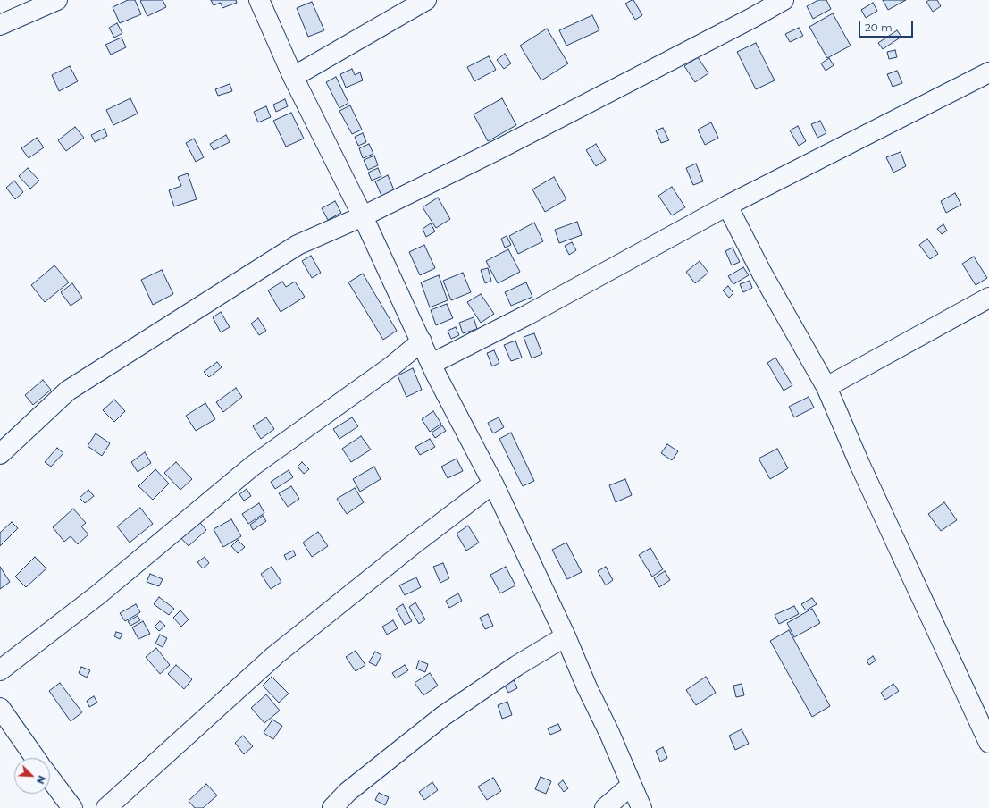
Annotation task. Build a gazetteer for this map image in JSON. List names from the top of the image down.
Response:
{
  "scale_bar": "20 m",
  "north": "bottom right"
}
